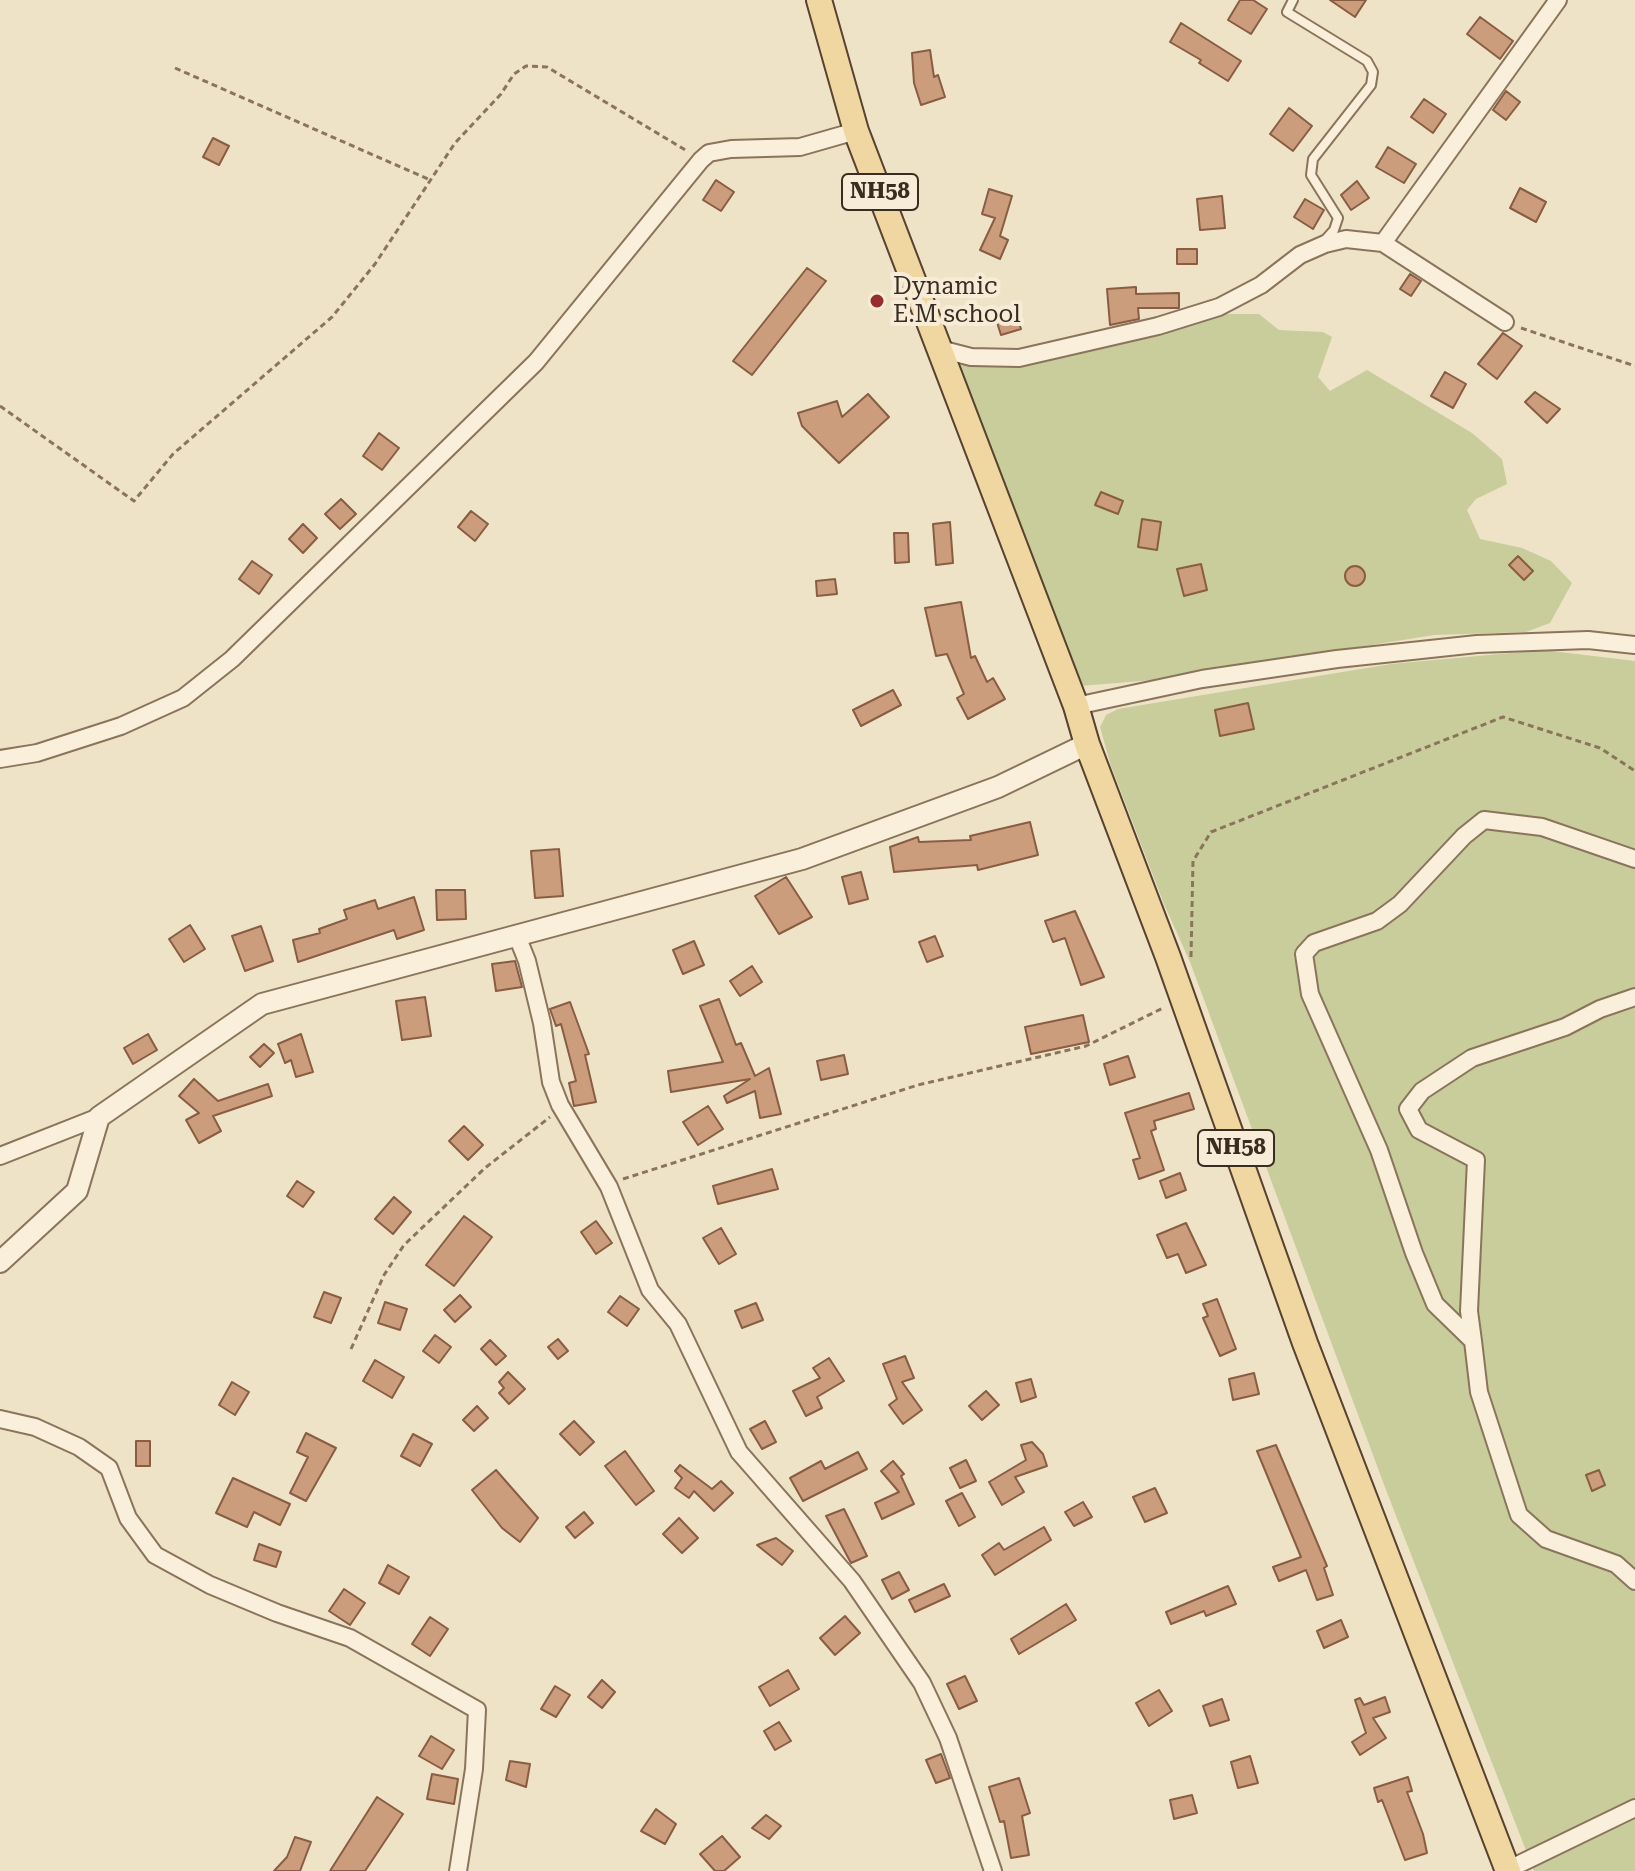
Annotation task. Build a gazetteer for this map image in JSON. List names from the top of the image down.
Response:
{
  "streets": {
    "main road": ["NH58"]
  },
  "places": ["Dynamic E.M school"]
}
